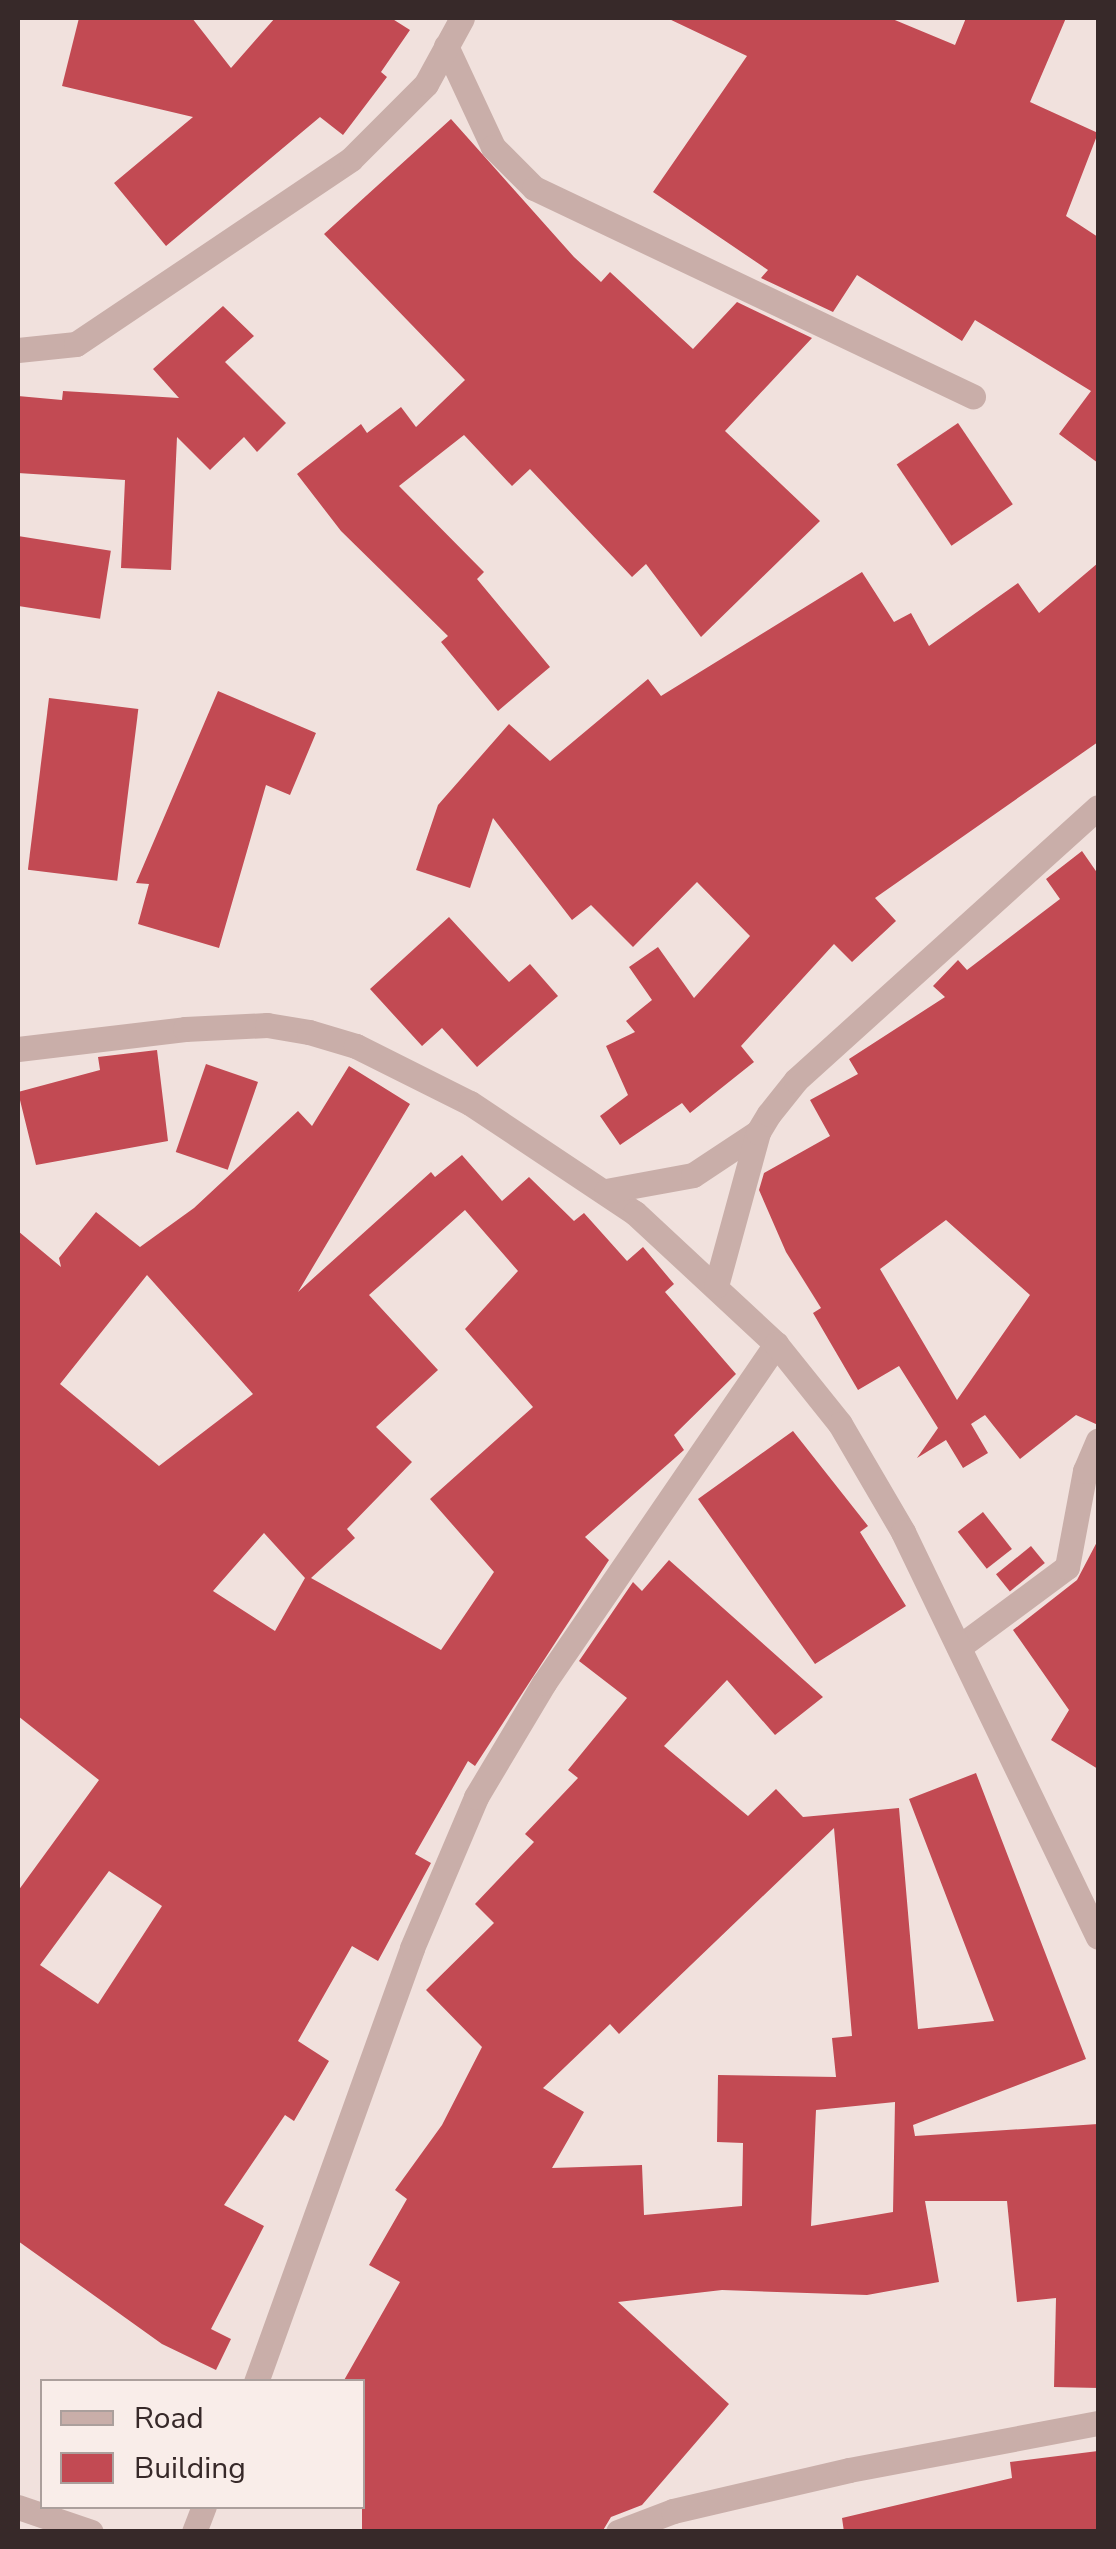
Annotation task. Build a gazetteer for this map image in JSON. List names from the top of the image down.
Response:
{
  "legend": ["Road", "Building"]
}
